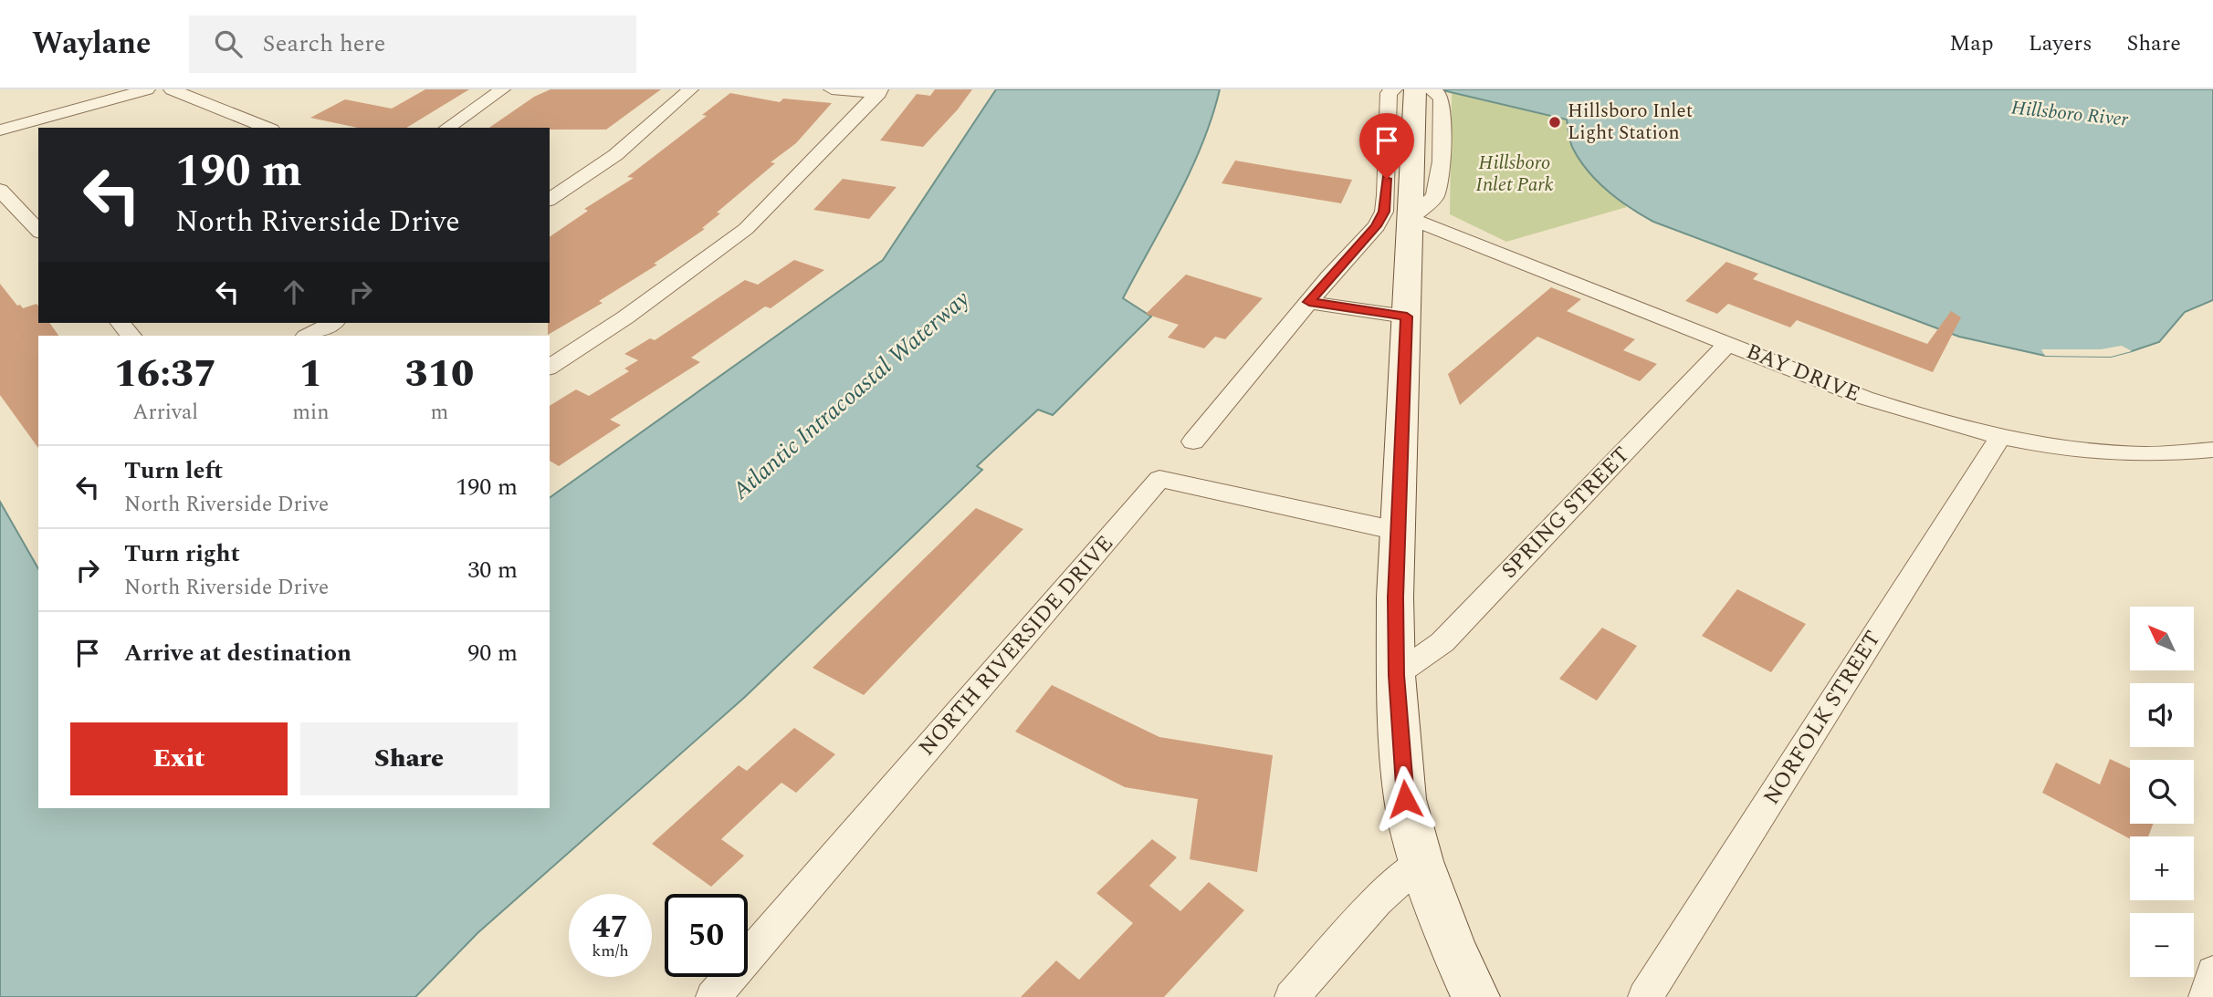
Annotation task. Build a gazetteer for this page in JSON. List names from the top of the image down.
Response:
{
  "streets": {
    "street": [
      "BAY DRIVE",
      "SPRING STREET",
      "NORTH RIVERSIDE DRIVE",
      "NORFOLK STREET"
    ]
  },
  "crossings": [
    ["BAY DRIVE", "SPRING STREET"],
    ["BAY DRIVE", "NORFOLK STREET"]
  ],
  "water": ["Hillsboro River", "Atlantic Intracoastal Waterway"],
  "parks": ["Hillsboro Inlet Park"],
  "places": ["Hillsboro Inlet Light Station"],
  "north": "top left",
  "page": {
    "header": "Waylane",
    "search": "Search here",
    "nav": ["Map", "Layers", "Share"],
    "turn": ["190 m", "North Riverside Drive"],
    "eta": [
      "16:37",
      "Arrival",
      "1",
      "min",
      "310",
      "m"
    ],
    "list": [
      {
        "name": "Turn left",
        "note": "North Riverside Drive",
        "value": "190 m"
      },
      {
        "name": "Turn right",
        "note": "North Riverside Drive",
        "value": "30 m"
      },
      {
        "name": "Arrive at destination",
        "value": "90 m"
      }
    ],
    "map_buttons": ["+", "−"],
    "buttons": ["Exit", "Share"],
    "speed": "47 km/h",
    "limit": "50"
  }
}
